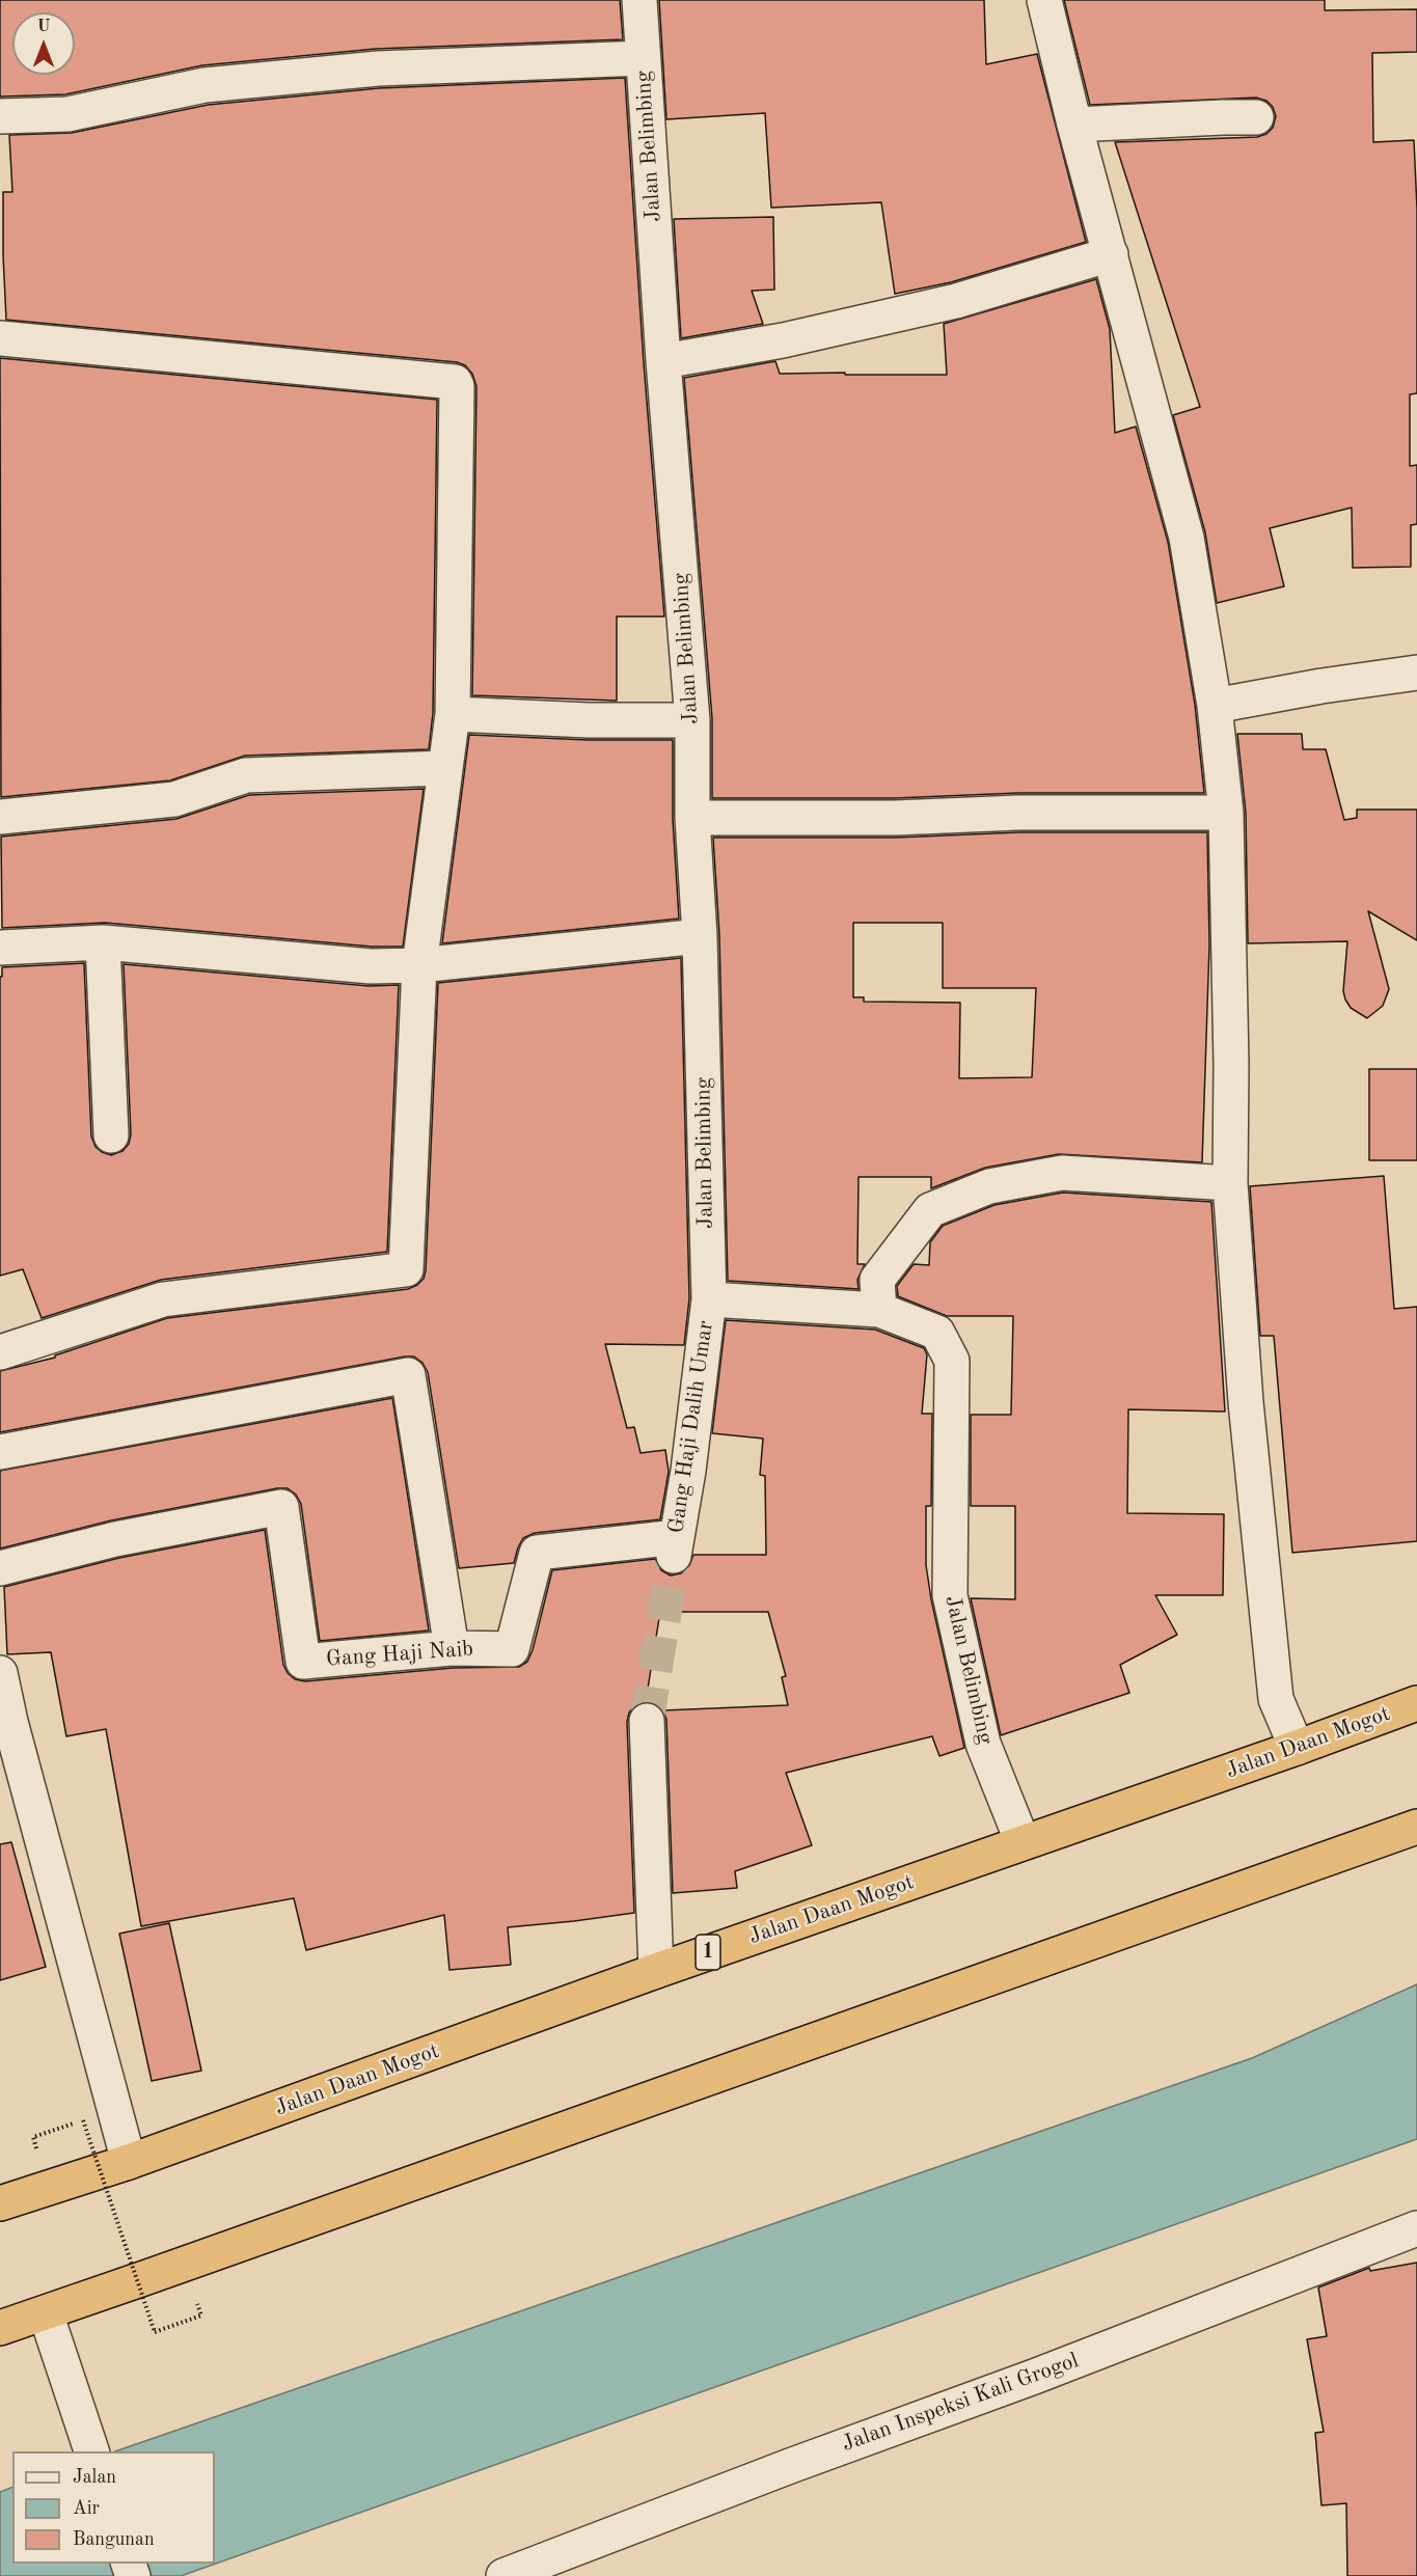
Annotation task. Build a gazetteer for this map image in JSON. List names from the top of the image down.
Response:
{
  "streets": {
    "highway": ["Jalan Daan Mogot", "1"],
    "street": [
      "Jalan Belimbing",
      "Gang Haji Dalih Umar",
      "Gang Haji Naib",
      "Jalan Inspeksi Kali Grogol"
    ]
  },
  "crossings": [
    ["Jalan Belimbing", "Gang Haji Dalih Umar"],
    ["Jalan Belimbing", "Jalan Daan Mogot"],
    ["Gang Haji Dalih Umar", "Gang Haji Naib"]
  ],
  "legend": ["Jalan", "Air", "Bangunan"],
  "north": "top"
}
